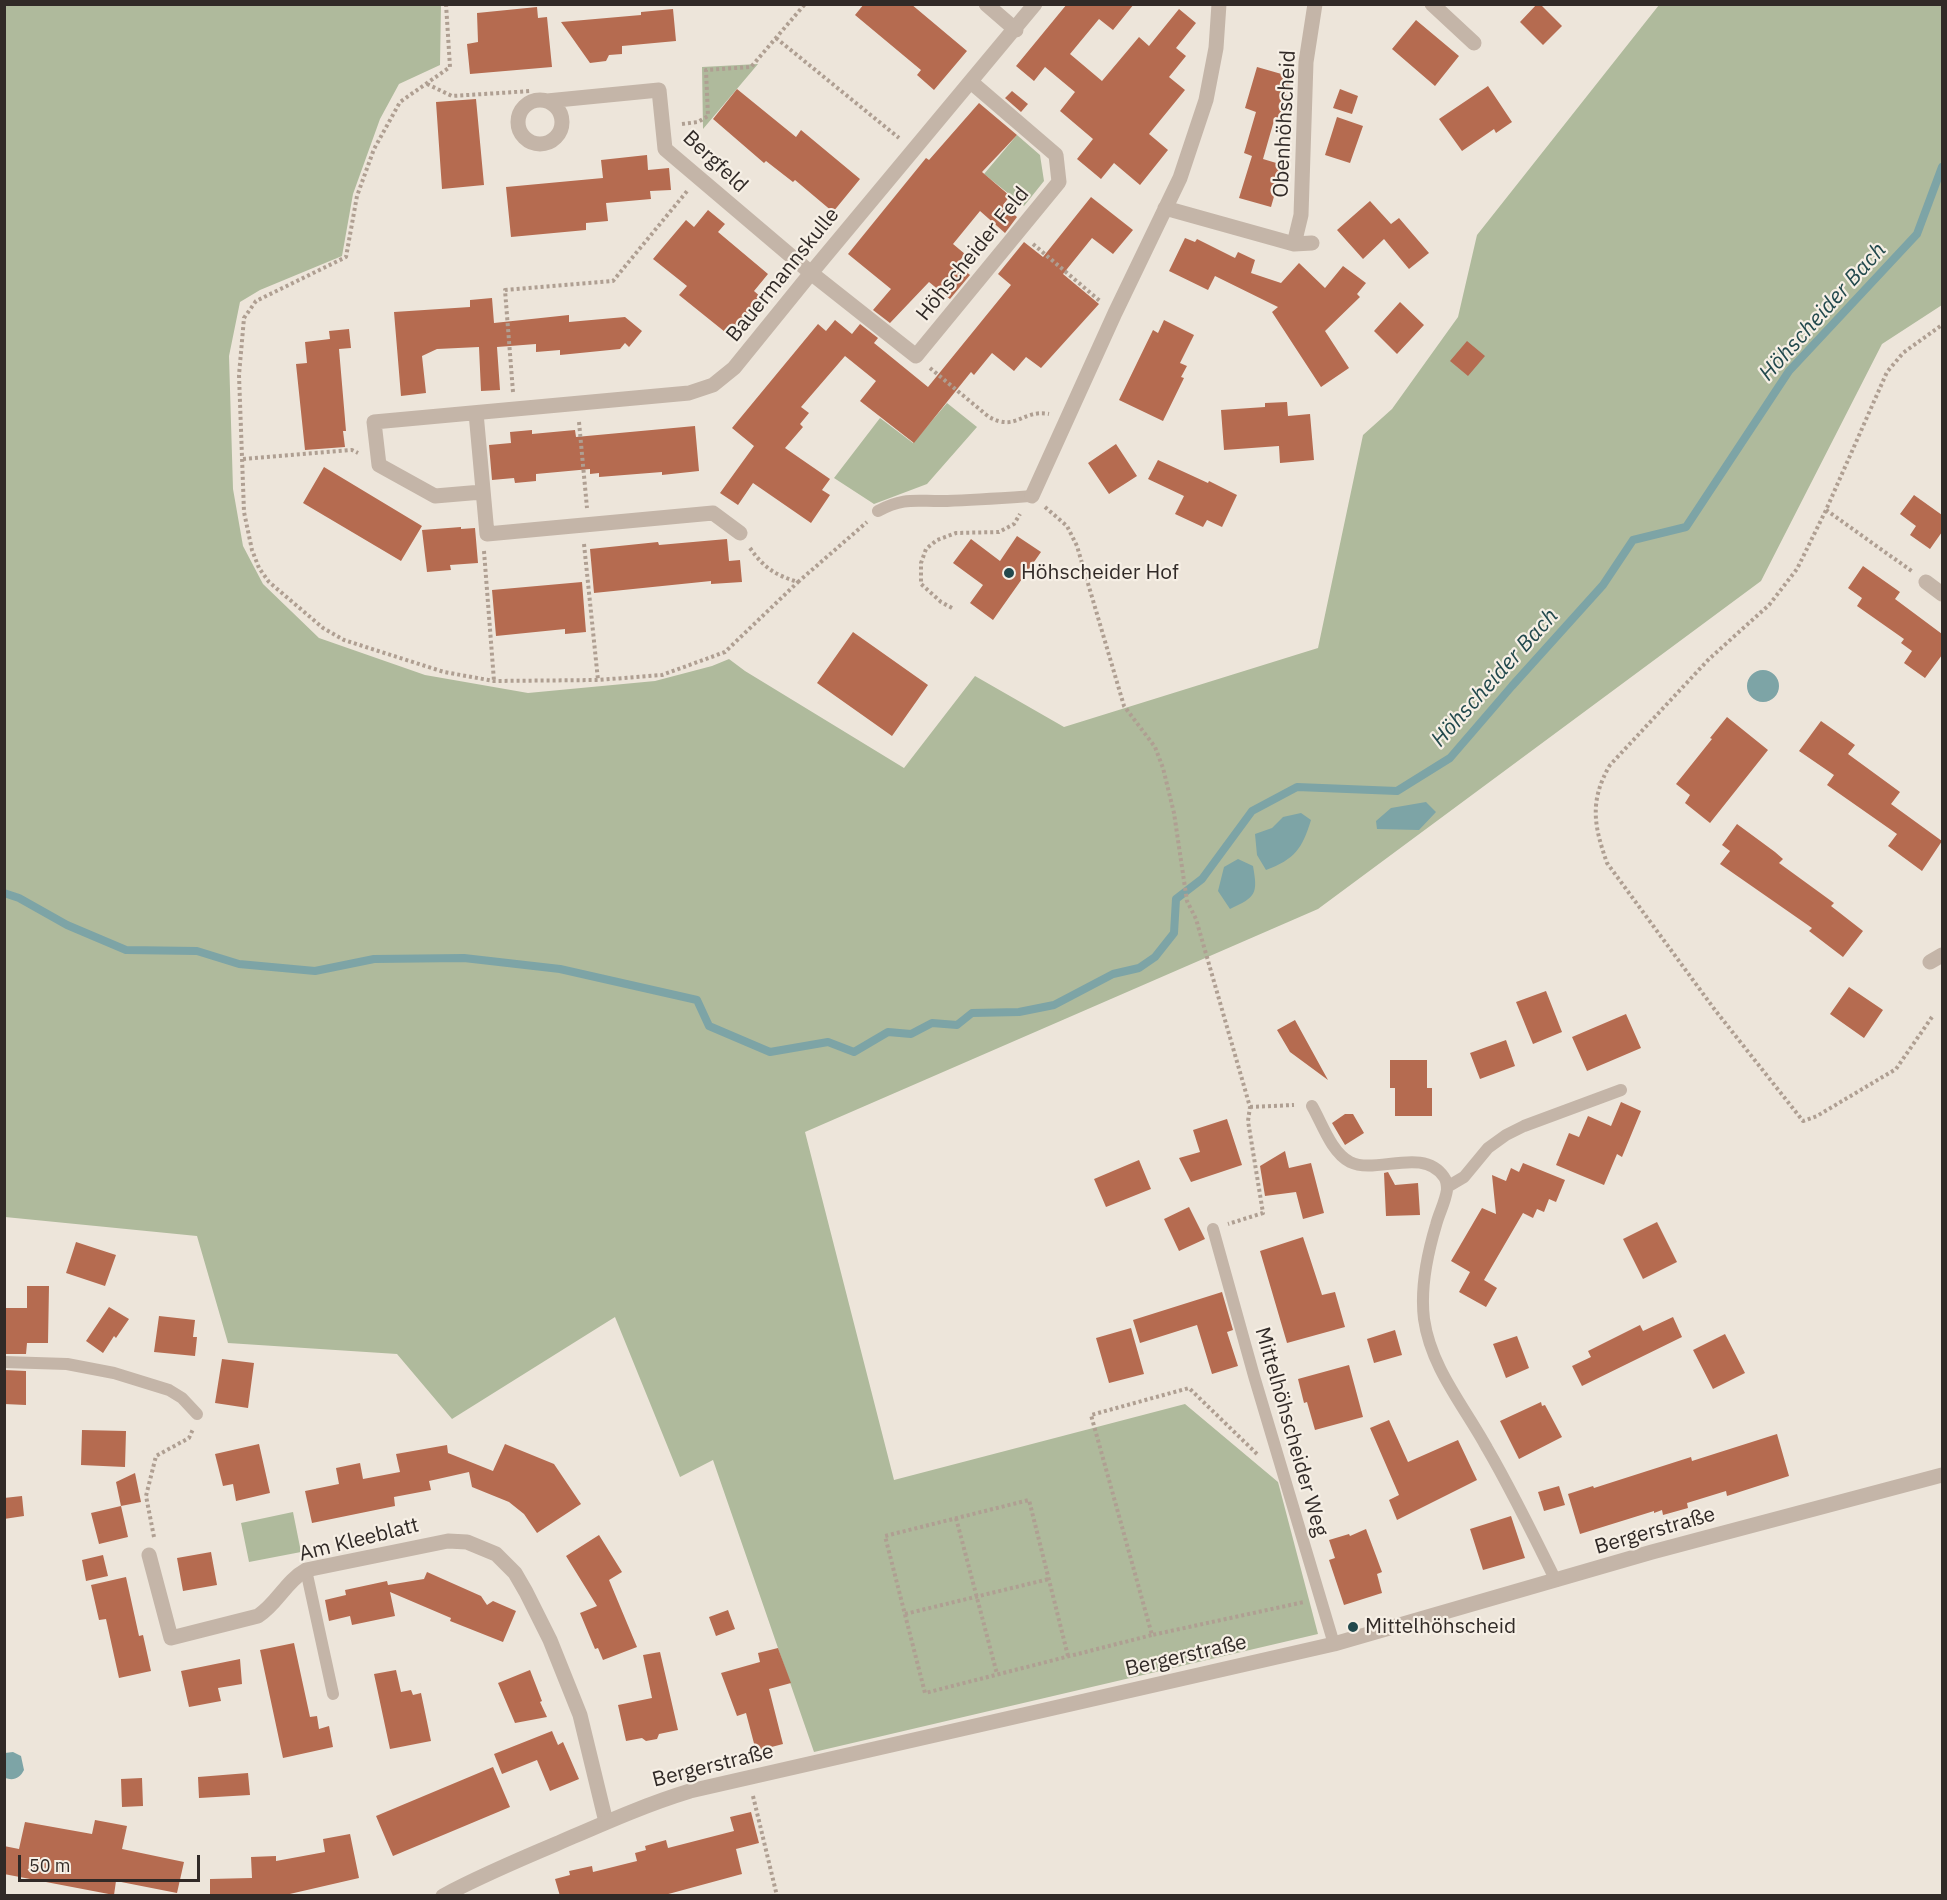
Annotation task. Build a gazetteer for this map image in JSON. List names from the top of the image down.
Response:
{
  "streets": {
    "street": [
      "Obenhöhscheid",
      "Bergfeld",
      "Höhscheider Feld",
      "Bauermannskulle",
      "Bergerstraße",
      "Am Kleeblatt"
    ],
    "lane": ["Mittelhöhscheider Weg"]
  },
  "crossings": [
    ["Bergfeld", "Bauermannskulle"],
    ["Höhscheider Feld", "Bauermannskulle"],
    ["Mittelhöhscheider Weg", "Bergerstraße"],
    ["Bergerstraße", "Am Kleeblatt"]
  ],
  "water": ["Höhscheider Bach"],
  "places": ["Höhscheider Hof", "Mittelhöhscheid"],
  "scale_bar": "50 m"
}
